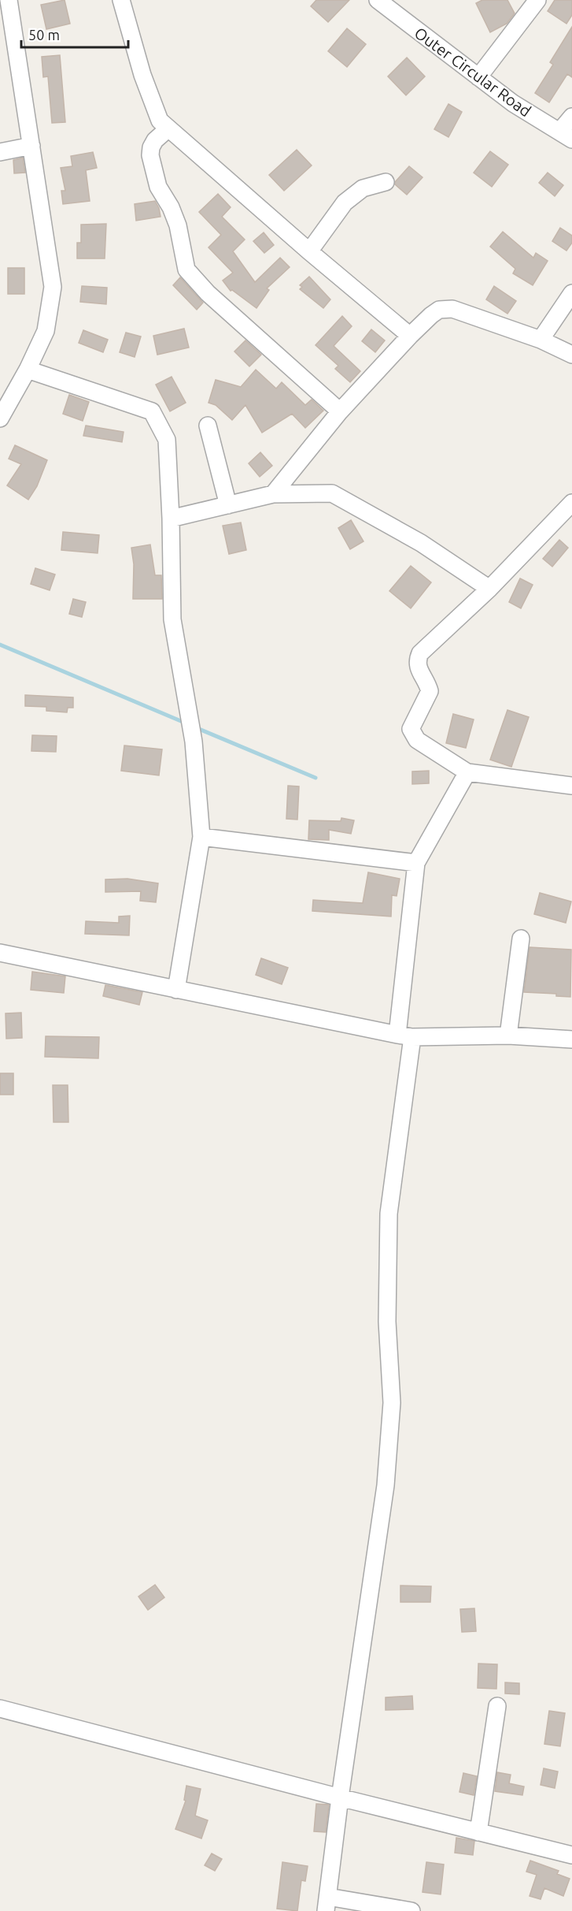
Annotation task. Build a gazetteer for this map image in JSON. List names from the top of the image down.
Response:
{
  "streets": {
    "street": ["Outer Circular Road"]
  },
  "scale_bar": "50 m"
}
